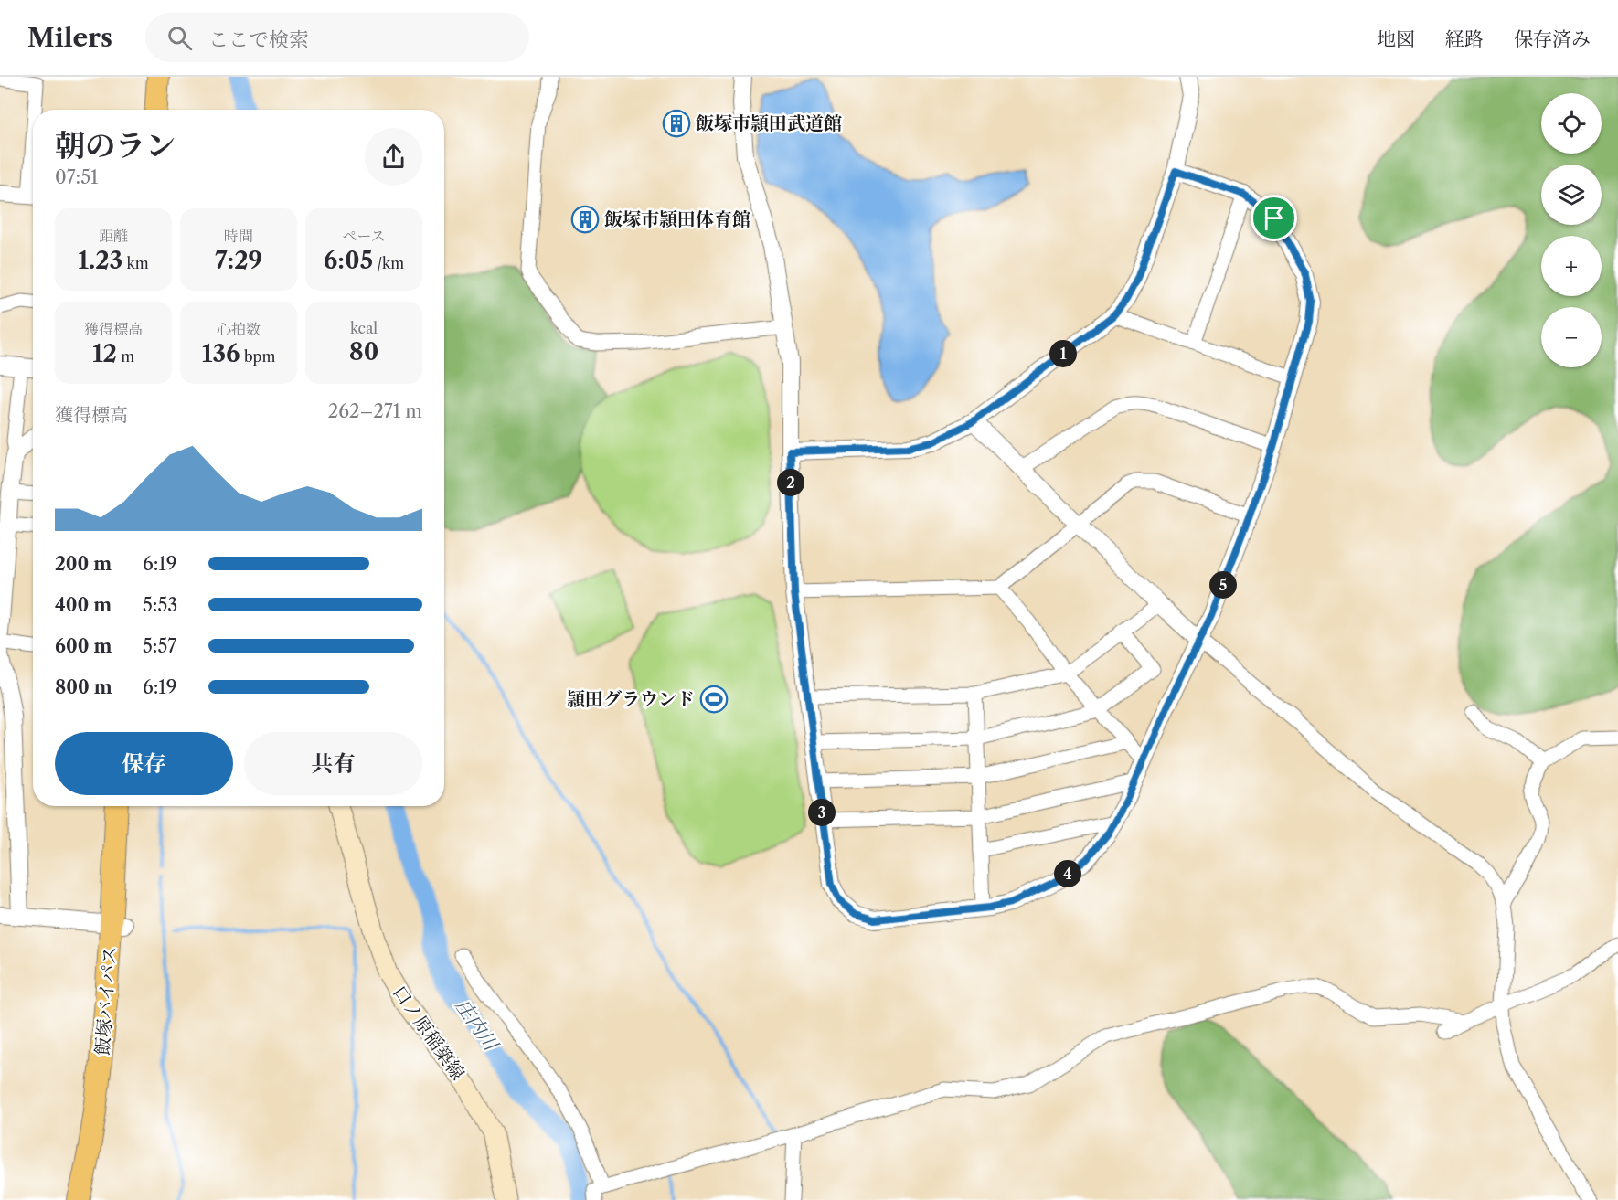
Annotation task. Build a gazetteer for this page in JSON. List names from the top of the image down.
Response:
{
  "streets": {
    "highway": ["飯塚バイパス"],
    "main road": ["口ノ原稲築線"]
  },
  "water": ["庄内川"],
  "places": {
    "building": ["飯塚市頴田武道館", "飯塚市頴田体育館"],
    "sports": ["頴田グラウンド"]
  },
  "page": {
    "header": "Milers",
    "search": "ここで検索",
    "nav": ["地図", "経路", "保存済み"],
    "map_buttons": ["+", "−"],
    "heading": ["朝のラン", "07:51"],
    "stats": [
      ["距離", "1.23 km"],
      ["時間", "7:29"],
      ["ペース", "6:05 /km"],
      ["獲得標高", "12 m"],
      ["心拍数", "136 bpm"],
      ["kcal", "80"]
    ],
    "pins": [
      "1",
      "2",
      "5",
      "3",
      "4"
    ],
    "chart": ["獲得標高", "262–271 m"],
    "list": [
      {
        "name": "200 m",
        "note": "6:19"
      },
      {
        "name": "400 m",
        "note": "5:53"
      },
      {
        "name": "600 m",
        "note": "5:57"
      },
      {
        "name": "800 m",
        "note": "6:19"
      }
    ],
    "buttons": ["保存", "共有"]
  }
}
